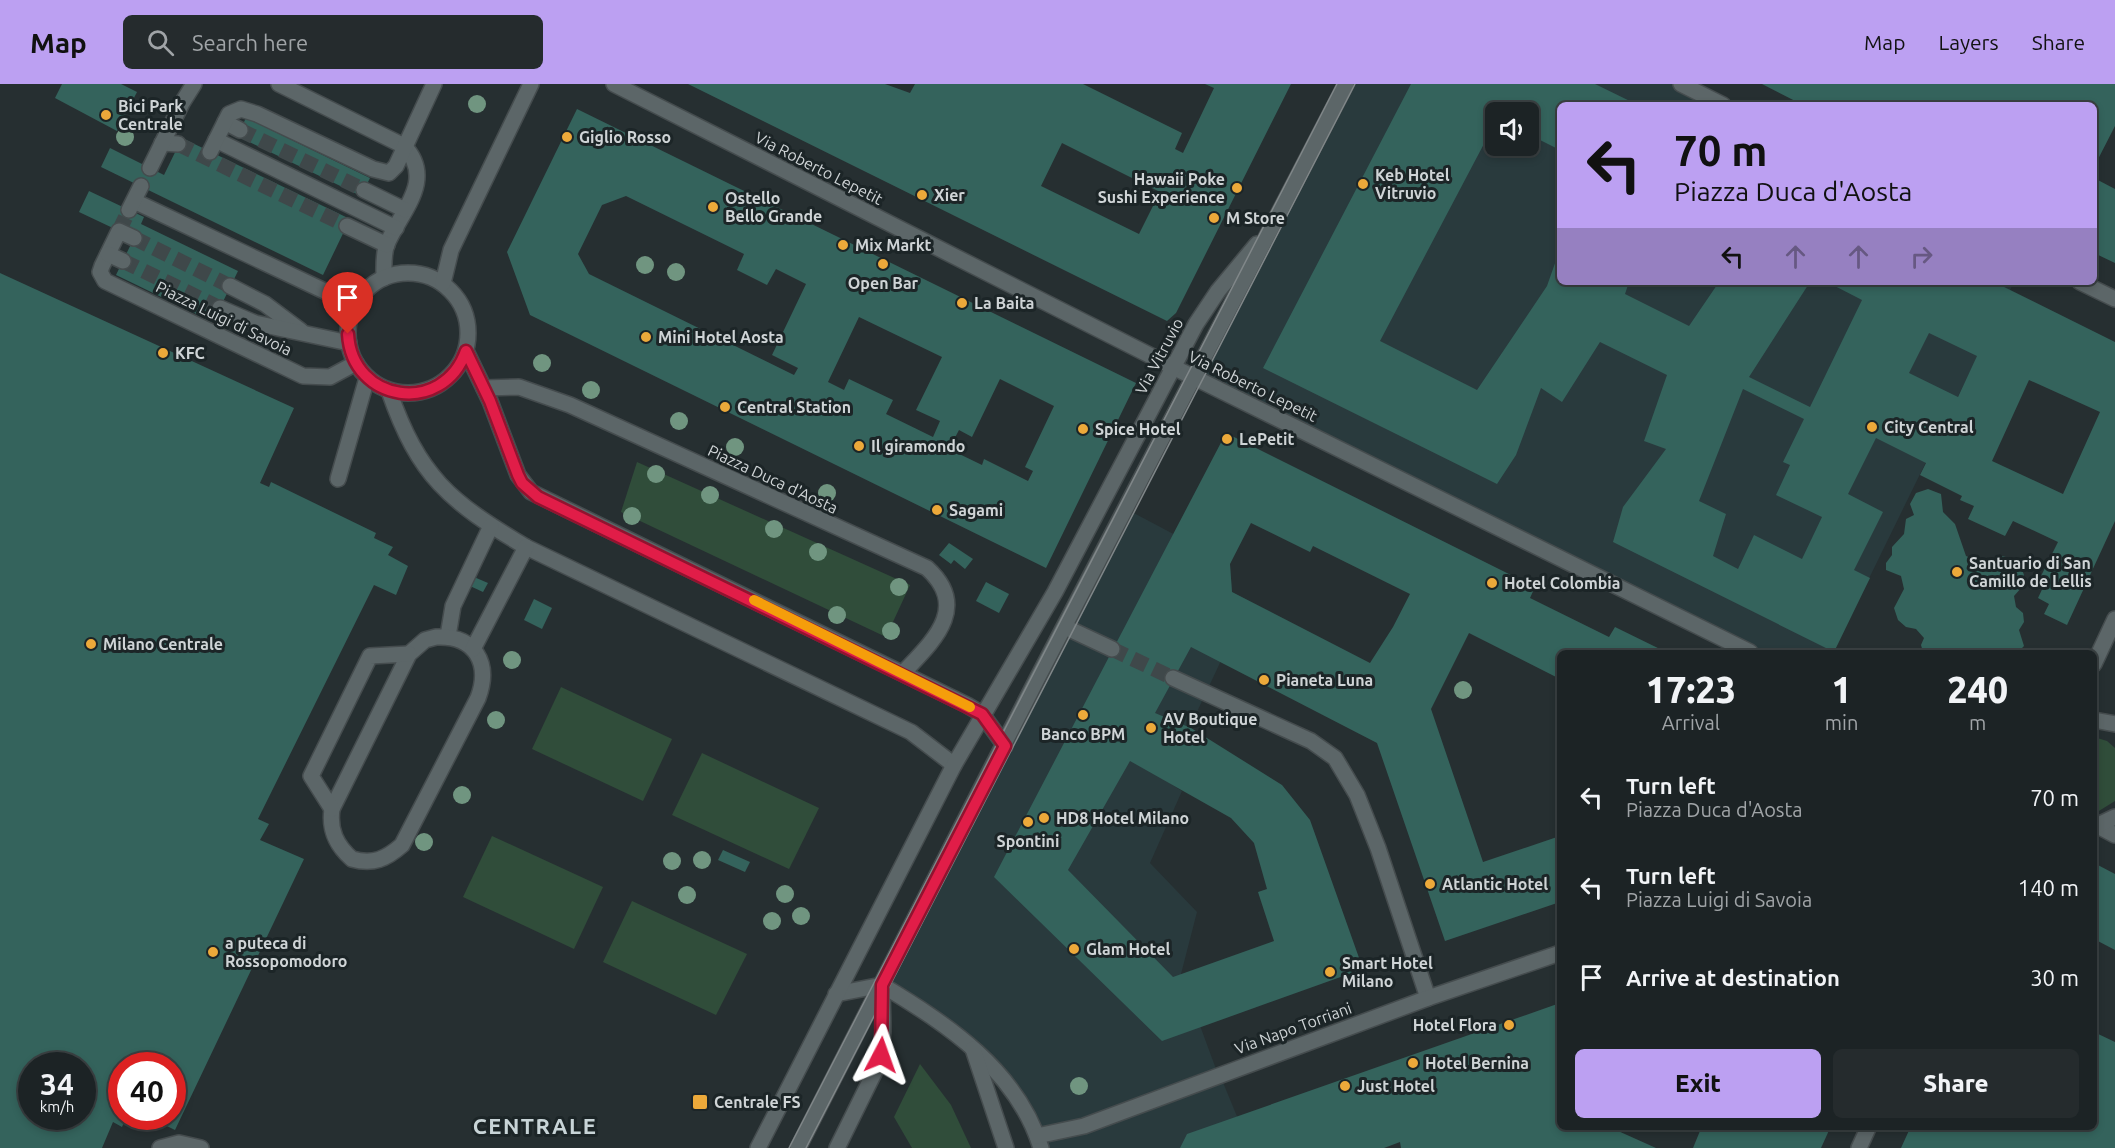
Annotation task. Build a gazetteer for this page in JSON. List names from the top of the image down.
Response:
{
  "streets": {
    "street": [
      "Via Roberto Lepetit",
      "Piazza Luigi di Savoia",
      "Via Vitruvio",
      "Piazza Duca d'Aosta",
      "Via Napo Torriani"
    ]
  },
  "crossings": [
    ["Via Roberto Lepetit", "Via Vitruvio"]
  ],
  "districts": ["CENTRALE"],
  "places": {
    "other": [
      "Bici Park Centrale",
      "Giglio Rosso",
      "Keb Hotel Vitruvio",
      "Hawaii Poke Sushi Experience",
      "Xier",
      "Ostello Bello Grande",
      "M Store",
      "Mix Markt",
      "Open Bar",
      "La Baita",
      "Mini Hotel Aosta",
      "KFC",
      "Central Station",
      "City Central",
      "Spice Hotel",
      "LePetit",
      "Il giramondo",
      "Sagami",
      "Santuario di San Camillo de Lellis",
      "Hotel Colombia",
      "Milano Centrale",
      "Pianeta Luna",
      "Banco BPM",
      "AV Boutique Hotel",
      "HD8 Hotel Milano",
      "Spontini",
      "Atlantic Hotel",
      "Glam Hotel",
      "a puteca di Rossopomodoro",
      "Smart Hotel Milano",
      "Hotel Flora",
      "Hotel Bernina",
      "Just Hotel"
    ],
    "transit": ["Centrale FS"]
  },
  "page": {
    "header": "Map",
    "search": "Search here",
    "nav": ["Map", "Layers", "Share"],
    "turn": ["70 m", "Piazza Duca d'Aosta"],
    "eta": [
      "17:23",
      "Arrival",
      "1",
      "min",
      "240",
      "m"
    ],
    "list": [
      {
        "name": "Turn left",
        "note": "Piazza Duca d'Aosta",
        "value": "70 m"
      },
      {
        "name": "Turn left",
        "note": "Piazza Luigi di Savoia",
        "value": "140 m"
      },
      {
        "name": "Arrive at destination",
        "value": "30 m"
      }
    ],
    "buttons": ["Exit", "Share"],
    "speed": "34 km/h",
    "limit": "40"
  }
}
